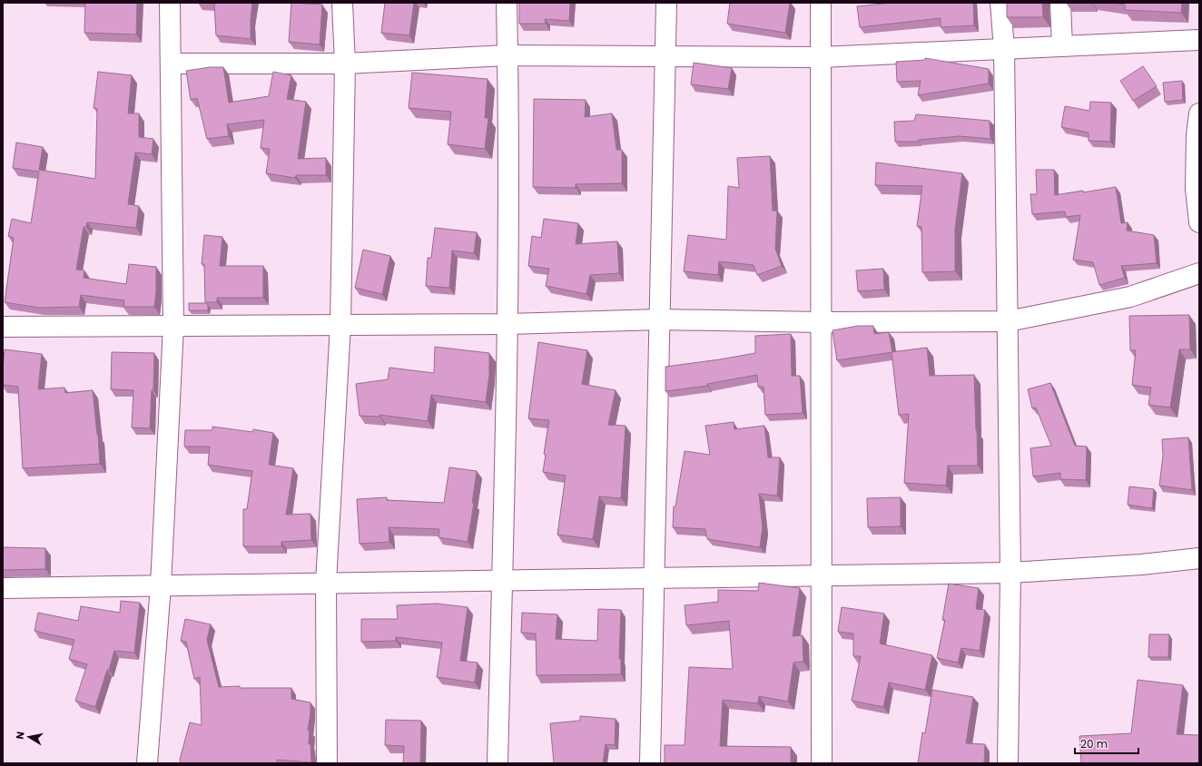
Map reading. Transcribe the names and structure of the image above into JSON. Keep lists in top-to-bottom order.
{
  "scale_bar": "20 m",
  "north": "left"
}
